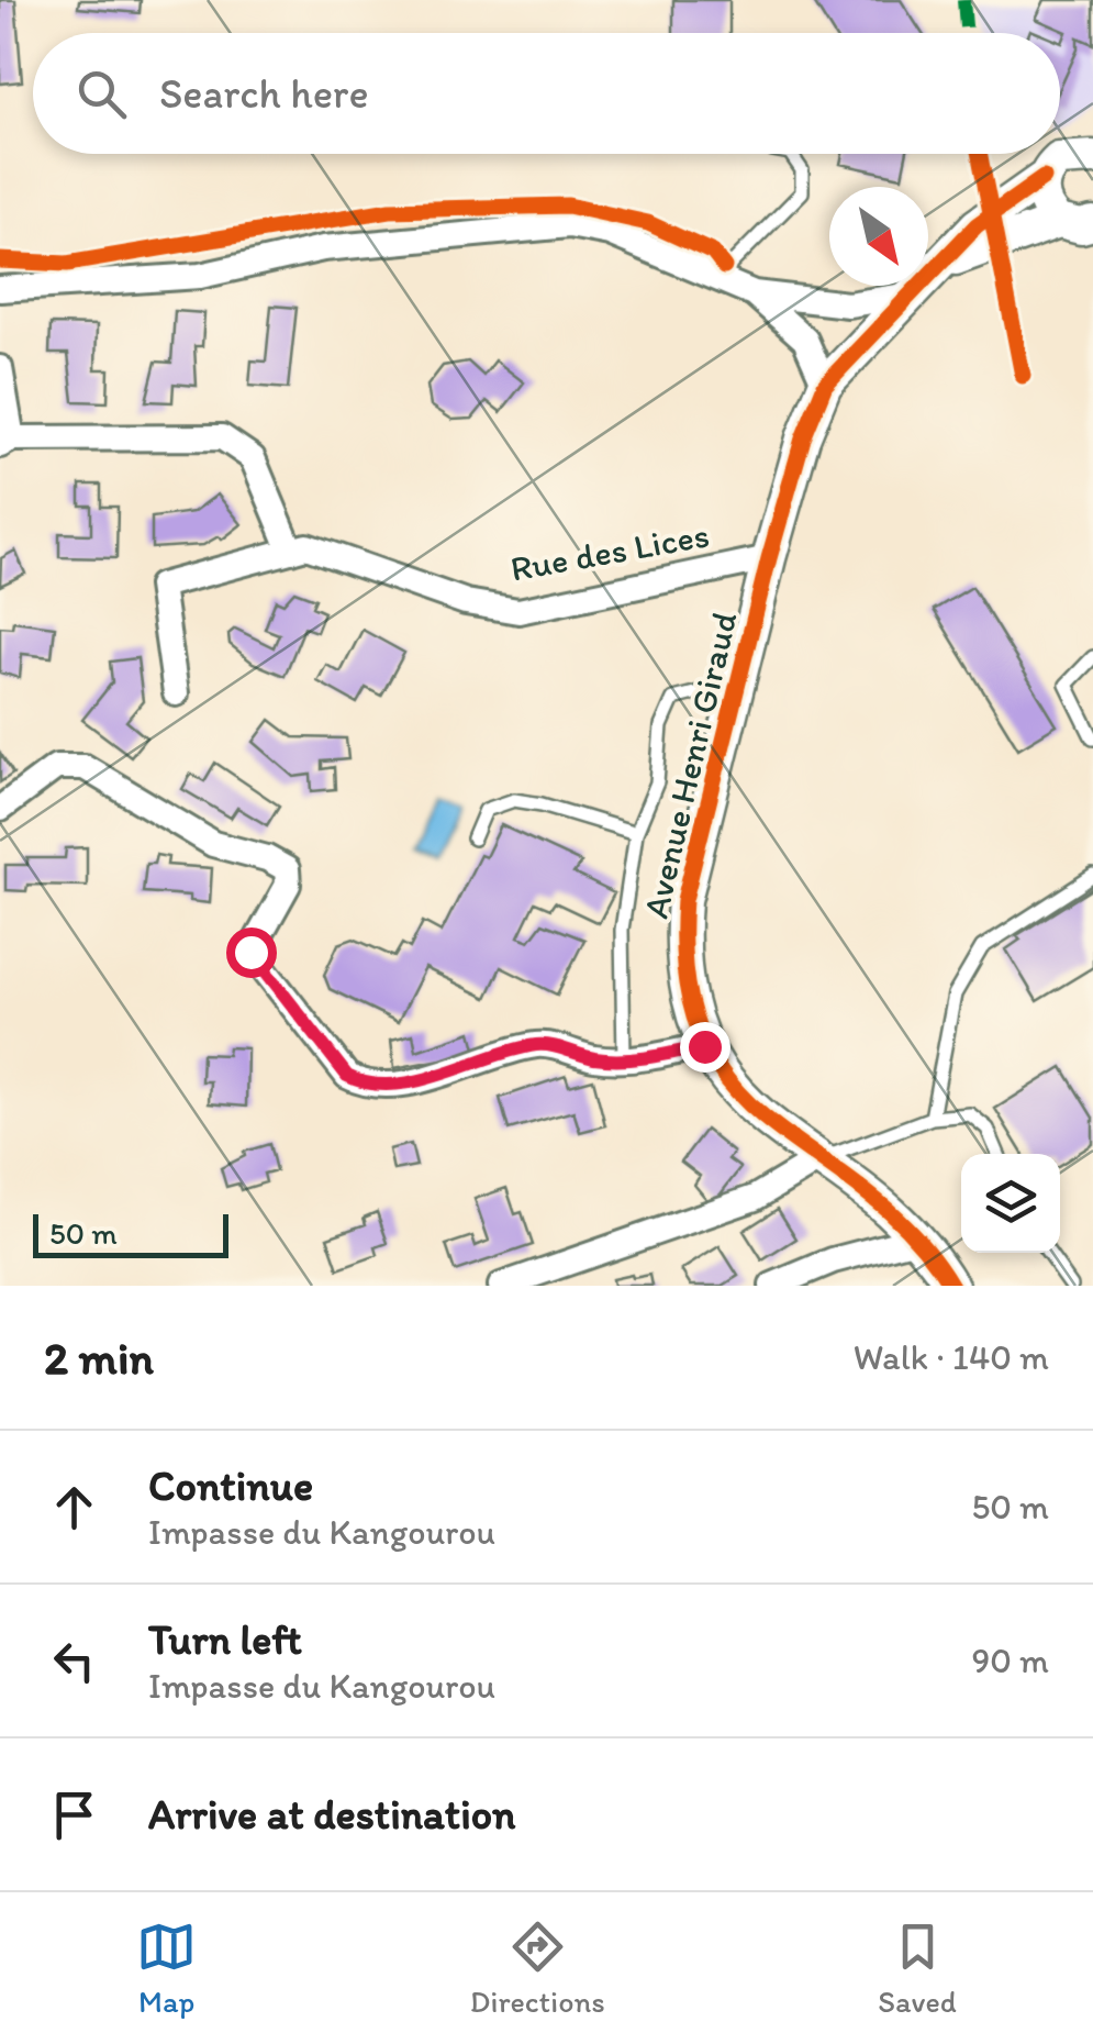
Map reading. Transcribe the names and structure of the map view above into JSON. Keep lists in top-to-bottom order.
{
  "streets": {
    "street": ["Rue des Lices", "Avenue Henri Giraud"]
  },
  "crossings": [
    ["Rue des Lices", "Avenue Henri Giraud"]
  ],
  "scale_bar": "50 m",
  "north": "bottom right",
  "page": {
    "search": "Search here",
    "scale": "50 m",
    "heading": ["2 min", "Walk · 140 m"],
    "list": [
      ["Continue", "Impasse du Kangourou", "50 m"],
      ["Turn left", "Impasse du Kangourou", "90 m"],
      "Arrive at destination"
    ],
    "nav": ["Map", "Directions", "Saved"]
  }
}
